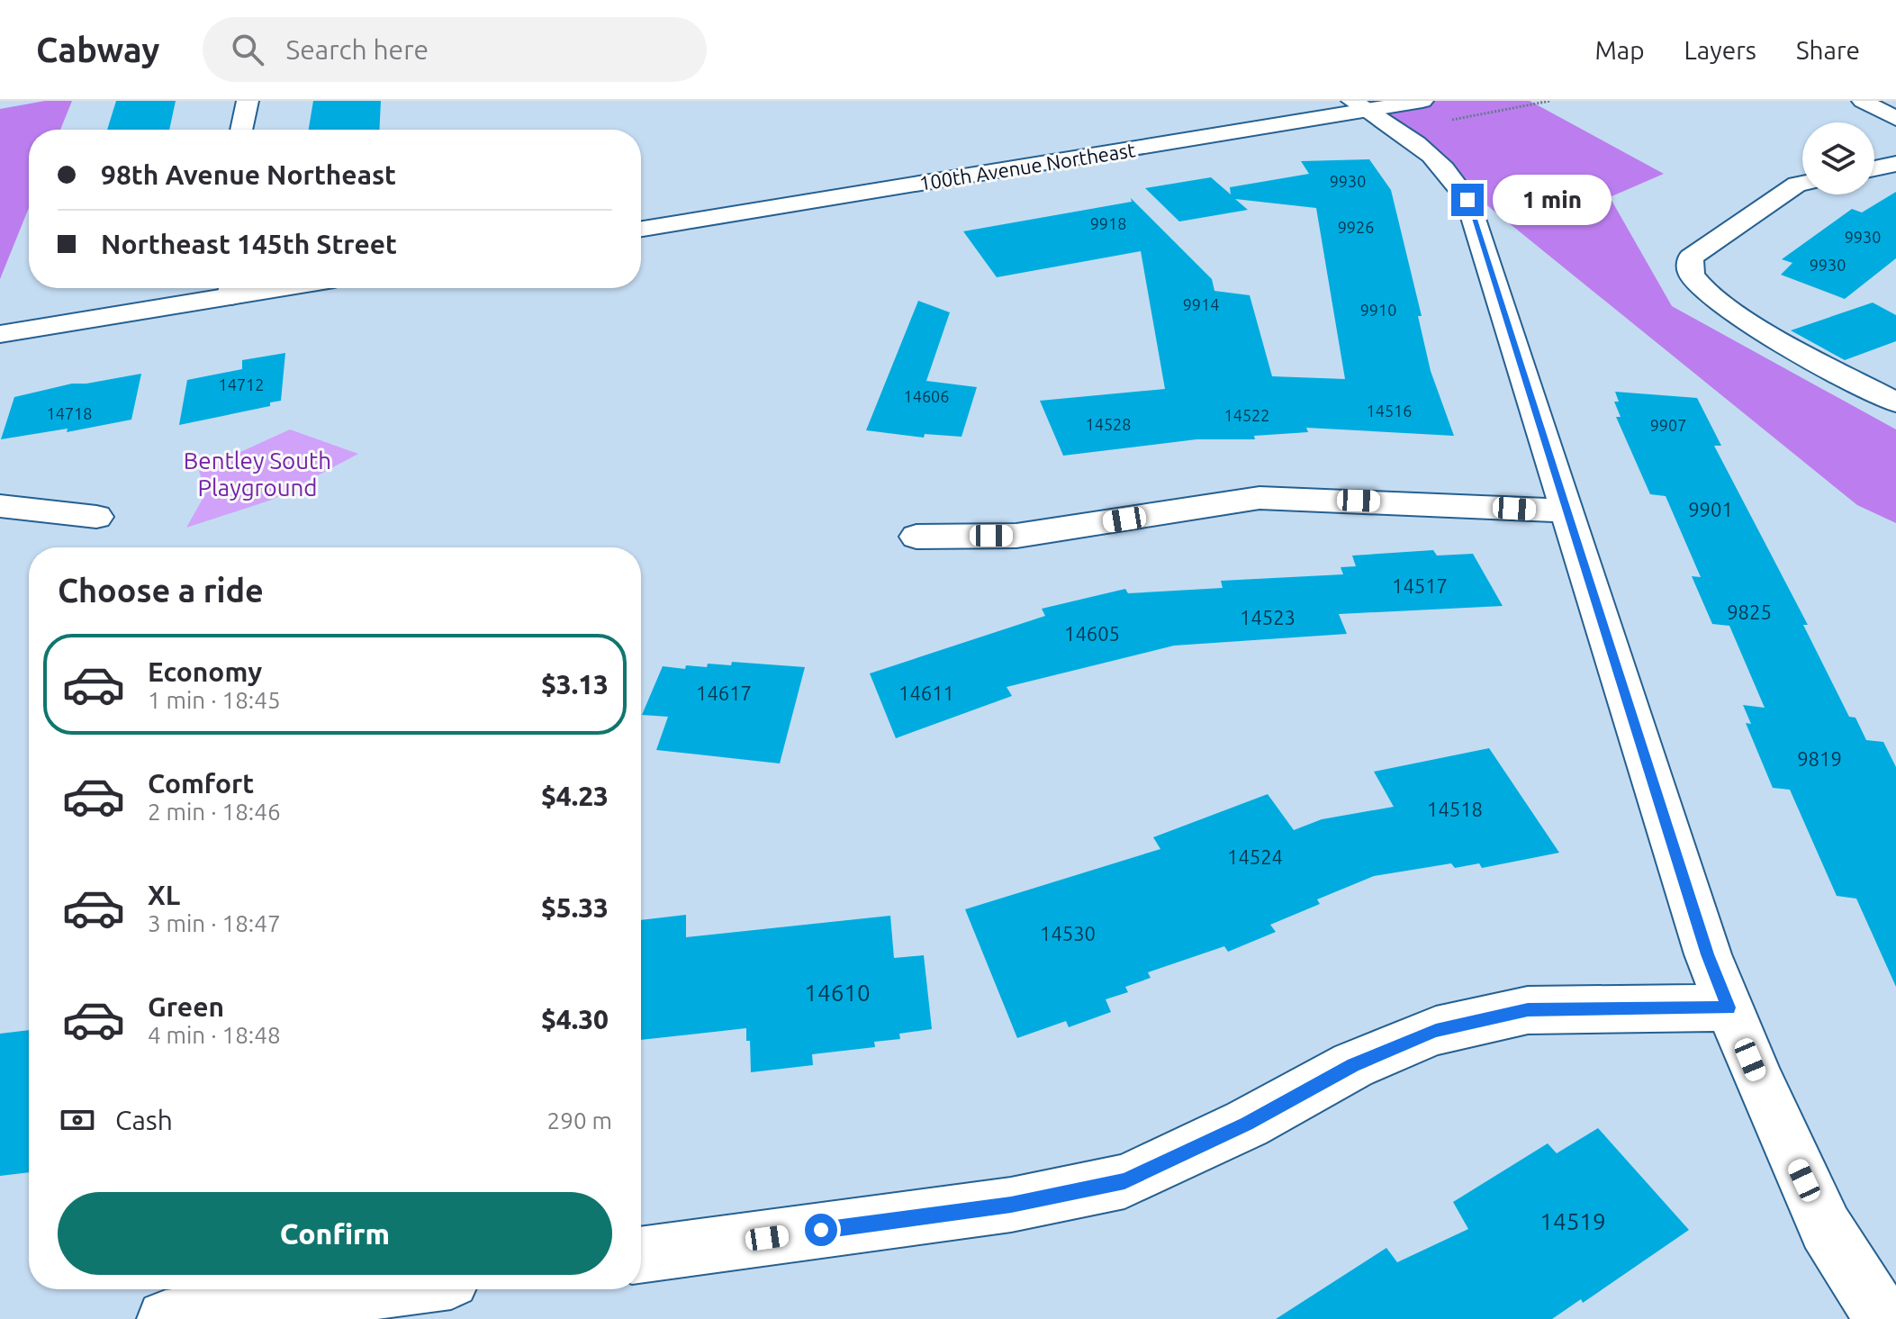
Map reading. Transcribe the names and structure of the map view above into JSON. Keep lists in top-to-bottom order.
{
  "streets": {
    "street": ["100th Avenue Northeast"]
  },
  "parks": ["Bentley South Playground"],
  "house_numbers": [
    "9930",
    "9918",
    "9926",
    "9930",
    "9930",
    "9914",
    "9910",
    "14712",
    "14606",
    "14516",
    "14718",
    "14522",
    "14528",
    "9907",
    "9901",
    "14517",
    "9825",
    "14523",
    "14605",
    "14617",
    "14611",
    "9819",
    "14518",
    "14524",
    "14530",
    "14610",
    "14519"
  ],
  "page": {
    "header": "Cabway",
    "search": "Search here",
    "nav": ["Map", "Layers", "Share"],
    "banner": ["98th Avenue Northeast", "Northeast 145th Street"],
    "bubble": "1 min",
    "heading": "Choose a ride",
    "list": [
      {
        "name": "Economy",
        "note": "1 min · 18:45",
        "value": "$3.13"
      },
      {
        "name": "Comfort",
        "note": "2 min · 18:46",
        "value": "$4.23"
      },
      {
        "name": "XL",
        "note": "3 min · 18:47",
        "value": "$5.33"
      },
      {
        "name": "Green",
        "note": "4 min · 18:48",
        "value": "$4.30"
      }
    ],
    "pay": ["Cash", "290 m"],
    "buttons": "Confirm"
  }
}
